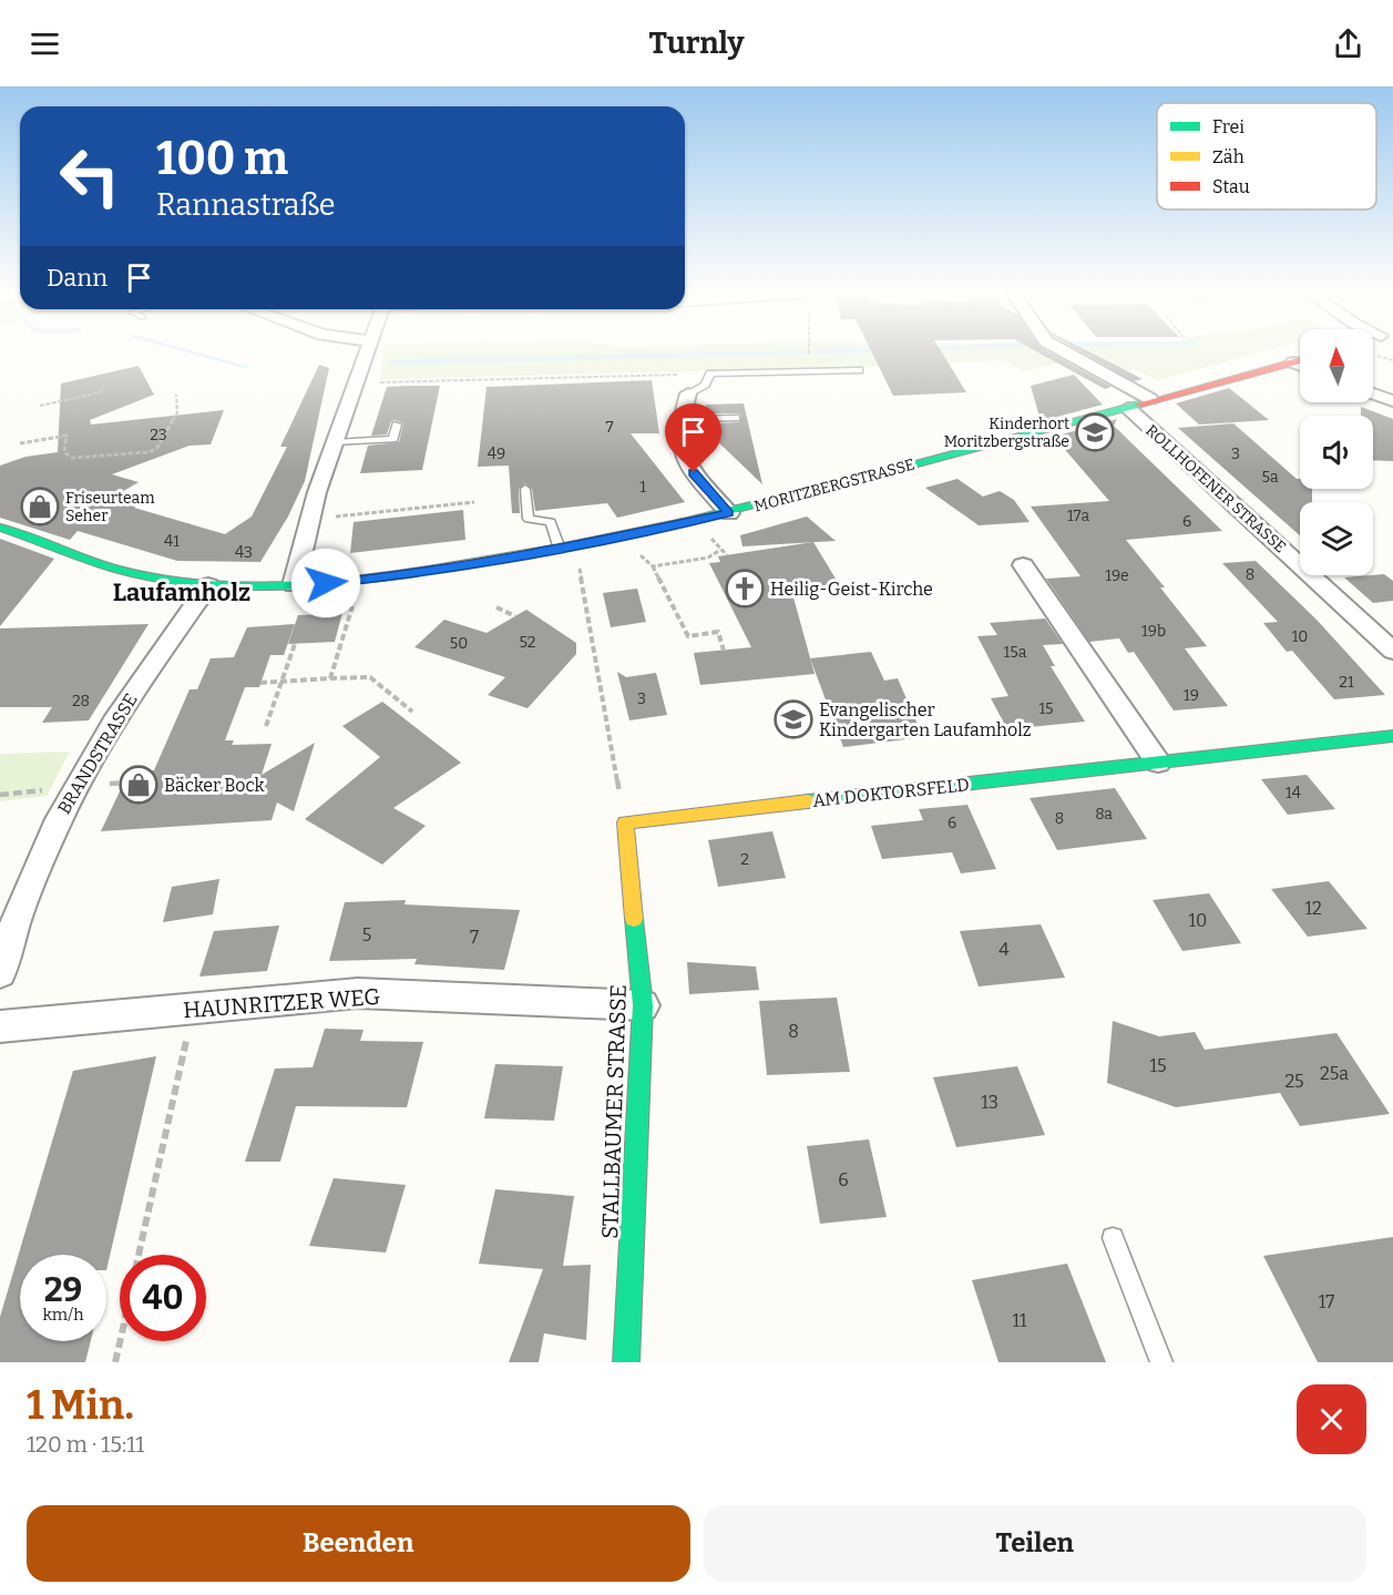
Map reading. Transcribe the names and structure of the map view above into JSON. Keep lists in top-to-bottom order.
{
  "streets": {
    "street": [
      "MORITZBERGSTRASSE",
      "ROLLHOFENER STRASSE",
      "BRANDSTRASSE",
      "AM DOKTORSFELD",
      "HAUNRITZER WEG",
      "STALLBAUMER STRASSE"
    ]
  },
  "crossings": [
    ["MORITZBERGSTRASSE", "ROLLHOFENER STRASSE"],
    ["MORITZBERGSTRASSE", "BRANDSTRASSE"],
    ["AM DOKTORSFELD", "STALLBAUMER STRASSE"],
    ["HAUNRITZER WEG", "STALLBAUMER STRASSE"]
  ],
  "districts": ["Laufamholz"],
  "places": {
    "school or university": ["Kinderhort Moritzbergstraße", "Evangelischer Kindergarten Laufamholz"],
    "shop": ["Friseurteam Seher", "Bäcker Bock"],
    "church": ["Heilig-Geist-Kirche"]
  },
  "house_numbers": [
    "7",
    "23",
    "49",
    "3",
    "5a",
    "1",
    "17a",
    "6",
    "41",
    "43",
    "8",
    "19e",
    "19b",
    "10",
    "52",
    "50",
    "15a",
    "21",
    "19",
    "3",
    "28",
    "15",
    "14",
    "8a",
    "8",
    "6",
    "2",
    "12",
    "10",
    "5",
    "7",
    "4",
    "8",
    "15",
    "25a",
    "25",
    "13",
    "6",
    "17",
    "11"
  ],
  "legend": ["Frei", "Zäh", "Stau"],
  "north": "top",
  "page": {
    "header": "Turnly",
    "turn": ["100 m", "Rannastraße"],
    "then": "Dann",
    "speed": "29 km/h",
    "limit": "40",
    "heading": ["1 Min.", "120 m · 15:11"],
    "buttons": ["Beenden", "Teilen"]
  }
}
